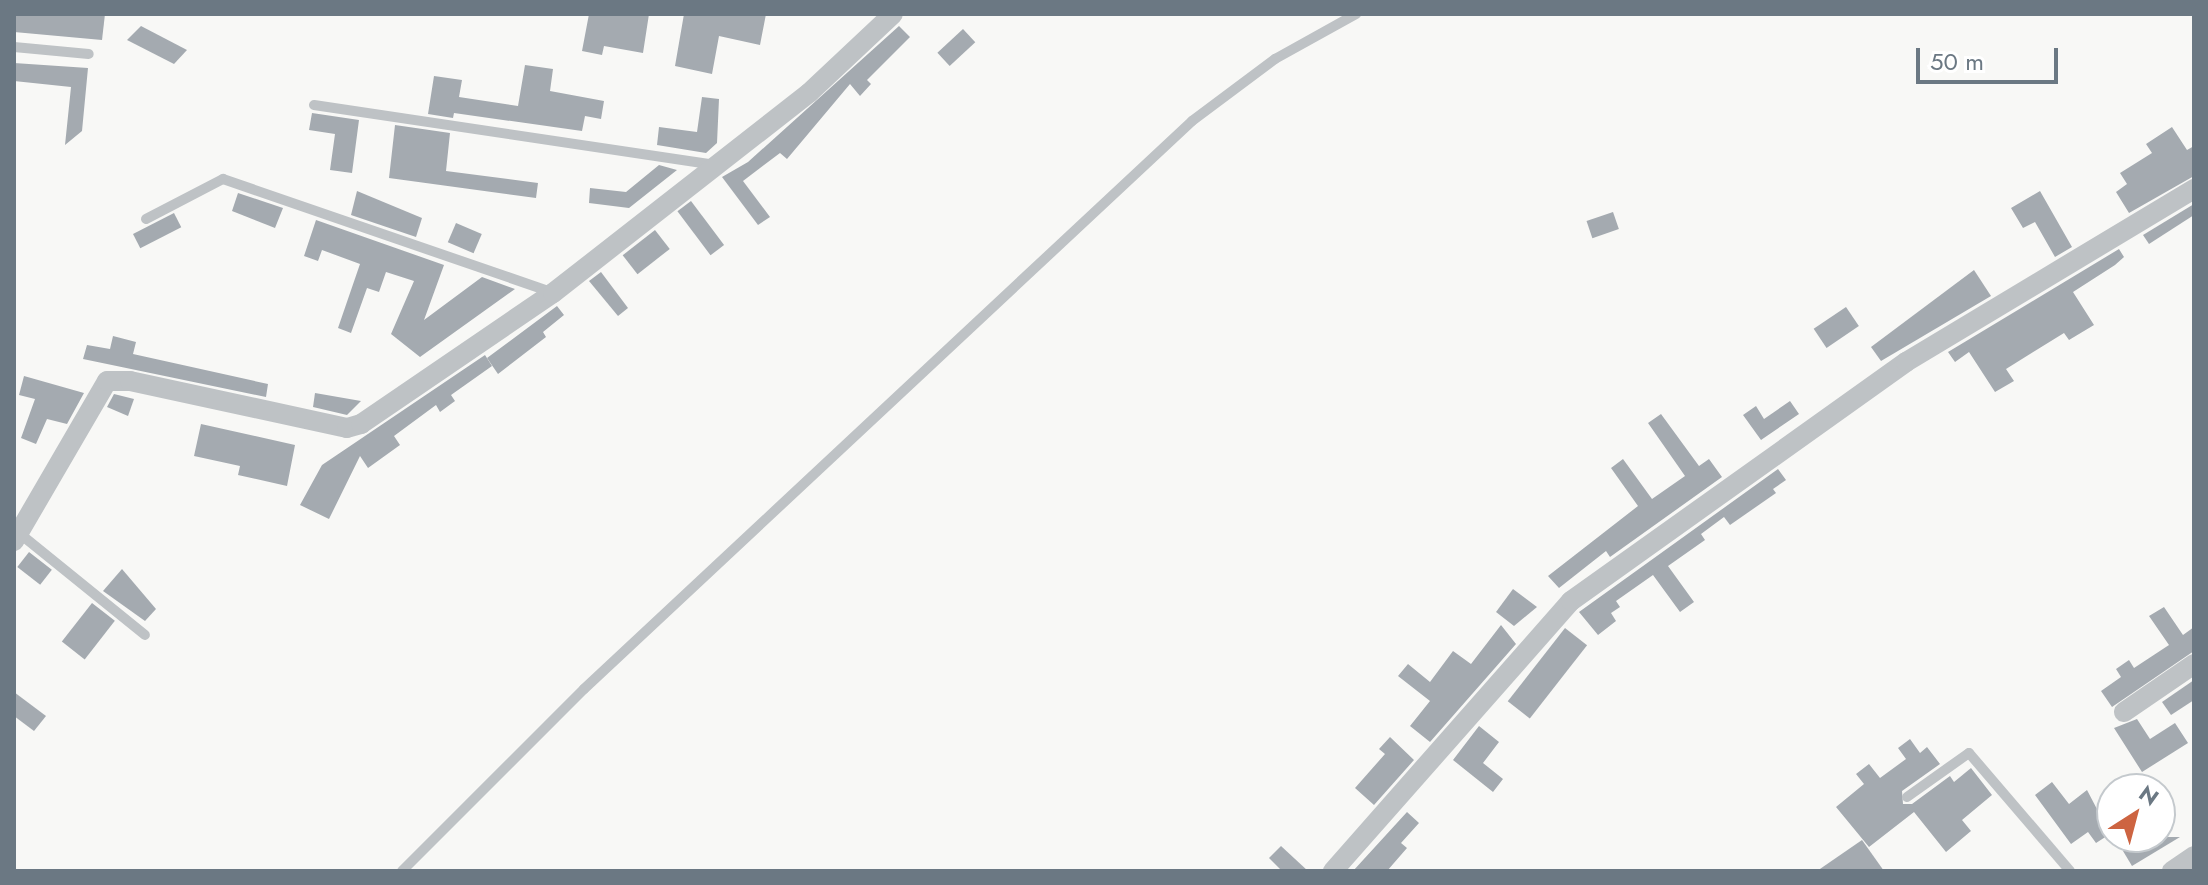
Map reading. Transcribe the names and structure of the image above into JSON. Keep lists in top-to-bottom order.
{
  "scale_bar": "50 m",
  "north": "top right"
}
